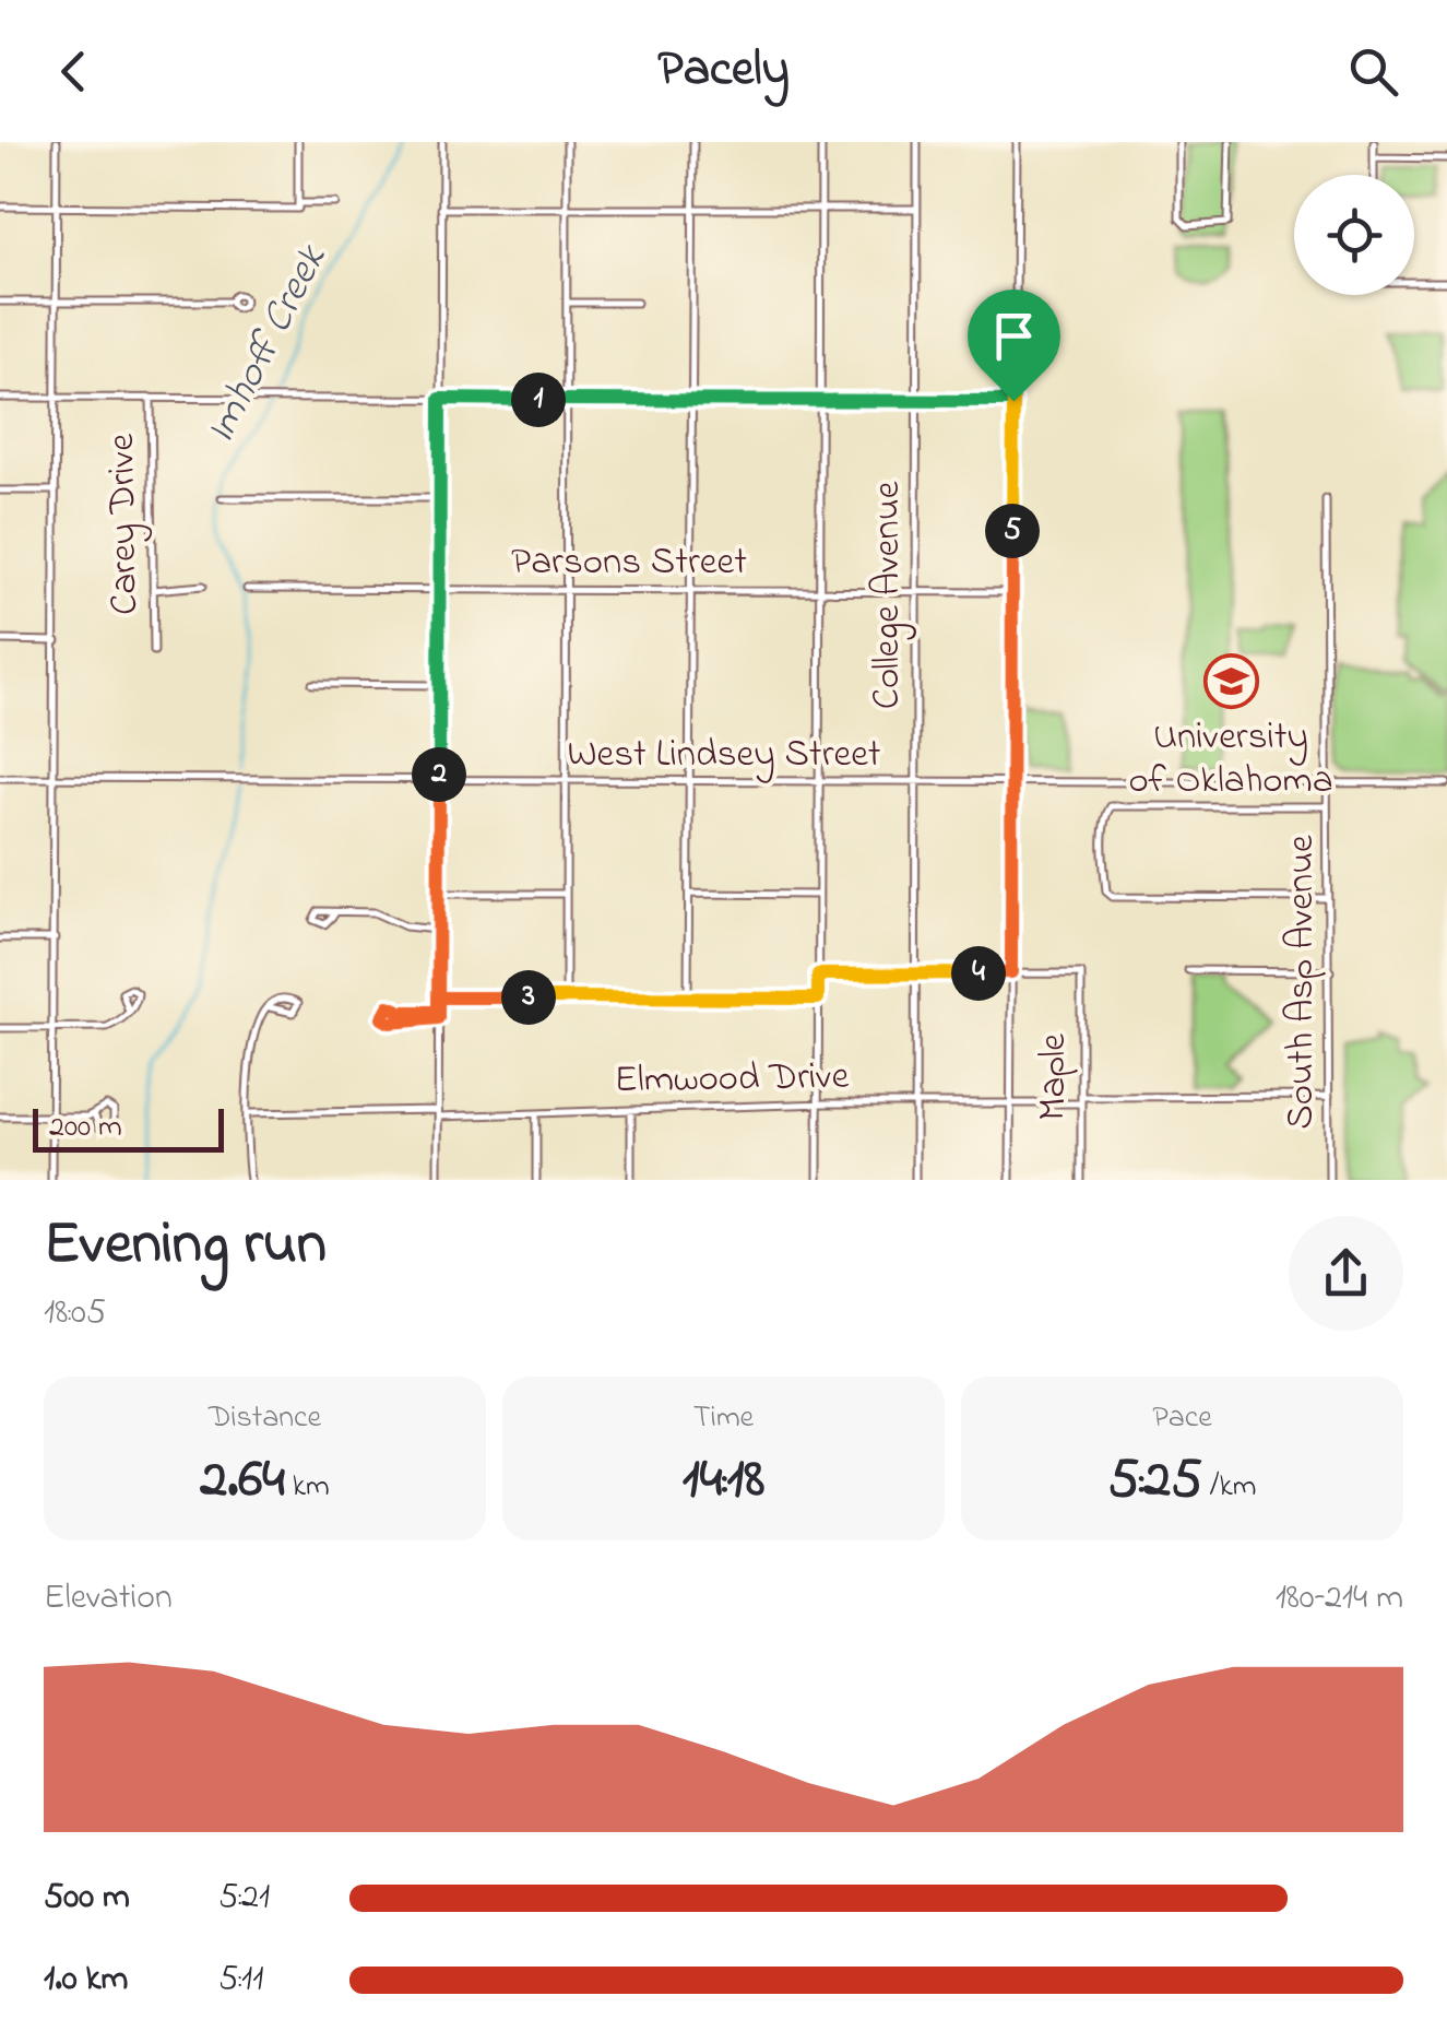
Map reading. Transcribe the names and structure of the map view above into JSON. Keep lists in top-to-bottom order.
{
  "streets": {
    "street": [
      "Carey Drive",
      "Parsons Street",
      "College Avenue",
      "West Lindsey Street",
      "South Asp Avenue",
      "Maple",
      "Elmwood Drive"
    ]
  },
  "crossings": [
    ["Parsons Street", "College Avenue"],
    ["College Avenue", "West Lindsey Street"],
    ["College Avenue", "Elmwood Drive"],
    ["West Lindsey Street", "South Asp Avenue"],
    ["South Asp Avenue", "Elmwood Drive"],
    ["Maple", "Elmwood Drive"]
  ],
  "water": ["Imhoff Creek"],
  "places": {
    "school or university": ["University of Oklahoma"]
  },
  "scale_bar": "200 m",
  "page": {
    "header": "Pacely",
    "pins": [
      "1",
      "5",
      "2",
      "4",
      "3"
    ],
    "scale": "200 m",
    "heading": ["Evening run", "18:05"],
    "stats": [
      ["Distance", "2.64 km"],
      ["Time", "14:18"],
      ["Pace", "5:25 /km"]
    ],
    "chart": ["Elevation", "180–214 m"],
    "list": [
      {
        "name": "500 m",
        "note": "5:21"
      },
      {
        "name": "1.0 km",
        "note": "5:11"
      }
    ]
  }
}
